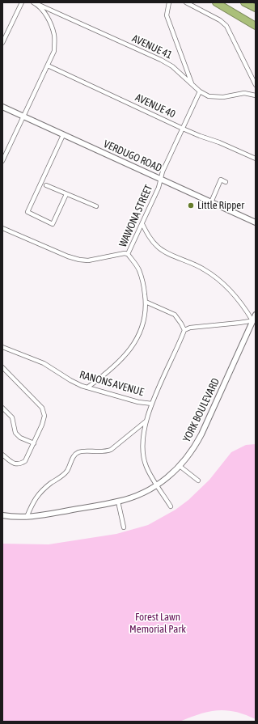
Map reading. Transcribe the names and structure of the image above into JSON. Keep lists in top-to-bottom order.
{
  "streets": {
    "street": [
      "AVENUE 41",
      "AVENUE 40",
      "VERDUGO ROAD",
      "WAWONA STREET",
      "RANONS AVENUE",
      "YORK BOULEVARD"
    ]
  },
  "crossings": [
    ["AVENUE 41", "WAWONA STREET"],
    ["AVENUE 40", "WAWONA STREET"],
    ["VERDUGO ROAD", "WAWONA STREET"],
    ["WAWONA STREET", "RANONS AVENUE"],
    ["RANONS AVENUE", "YORK BOULEVARD"]
  ],
  "parks": ["Forest Lawn Memorial Park"],
  "places": ["Little Ripper"]
}
